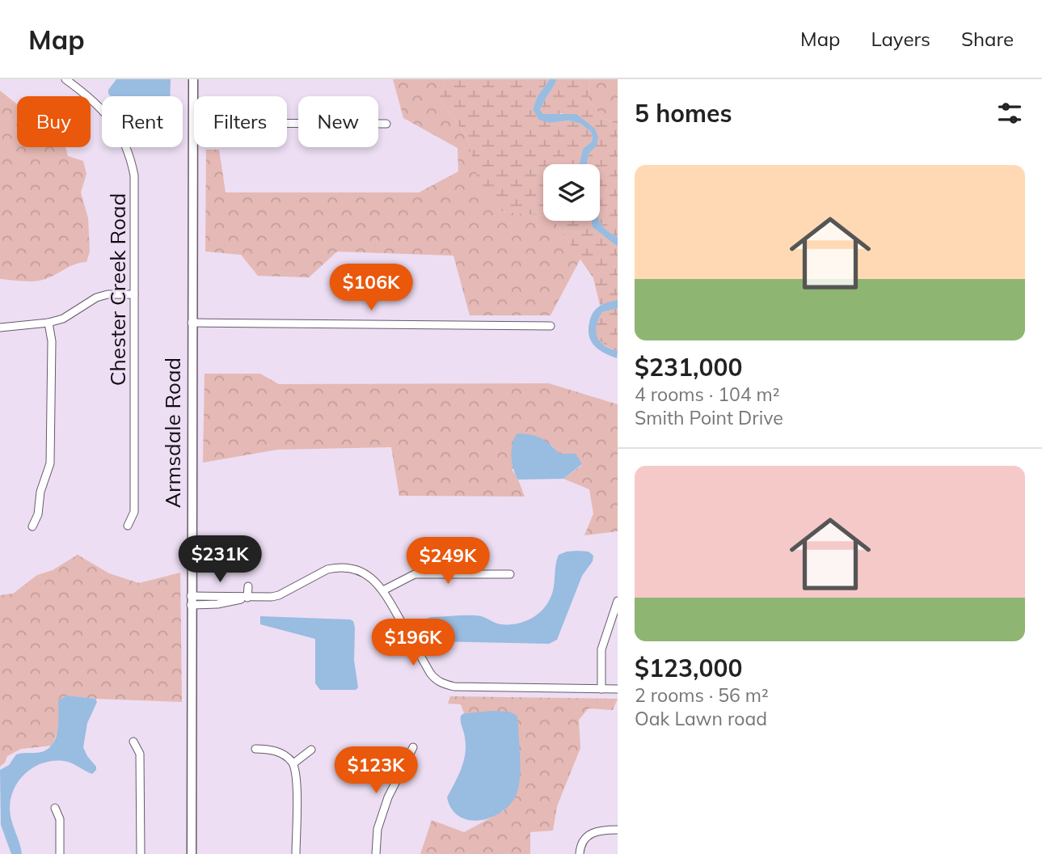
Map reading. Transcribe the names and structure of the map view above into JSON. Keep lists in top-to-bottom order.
{
  "streets": {
    "street": ["Chester Creek Road", "Armsdale Road"]
  },
  "page": {
    "header": "Map",
    "nav": ["Map", "Layers", "Share"],
    "heading": "5 homes",
    "chip": [
      "Buy",
      "Rent",
      "Filters",
      "New"
    ],
    "list": [
      {
        "name": "$231,000",
        "note": "4 rooms · 104 m² · Smith Point Drive"
      },
      {
        "name": "$123,000",
        "note": "2 rooms · 56 m² · Oak Lawn road"
      }
    ],
    "price": [
      "$106K",
      "$231K",
      "$249K",
      "$196K",
      "$123K"
    ]
  }
}
